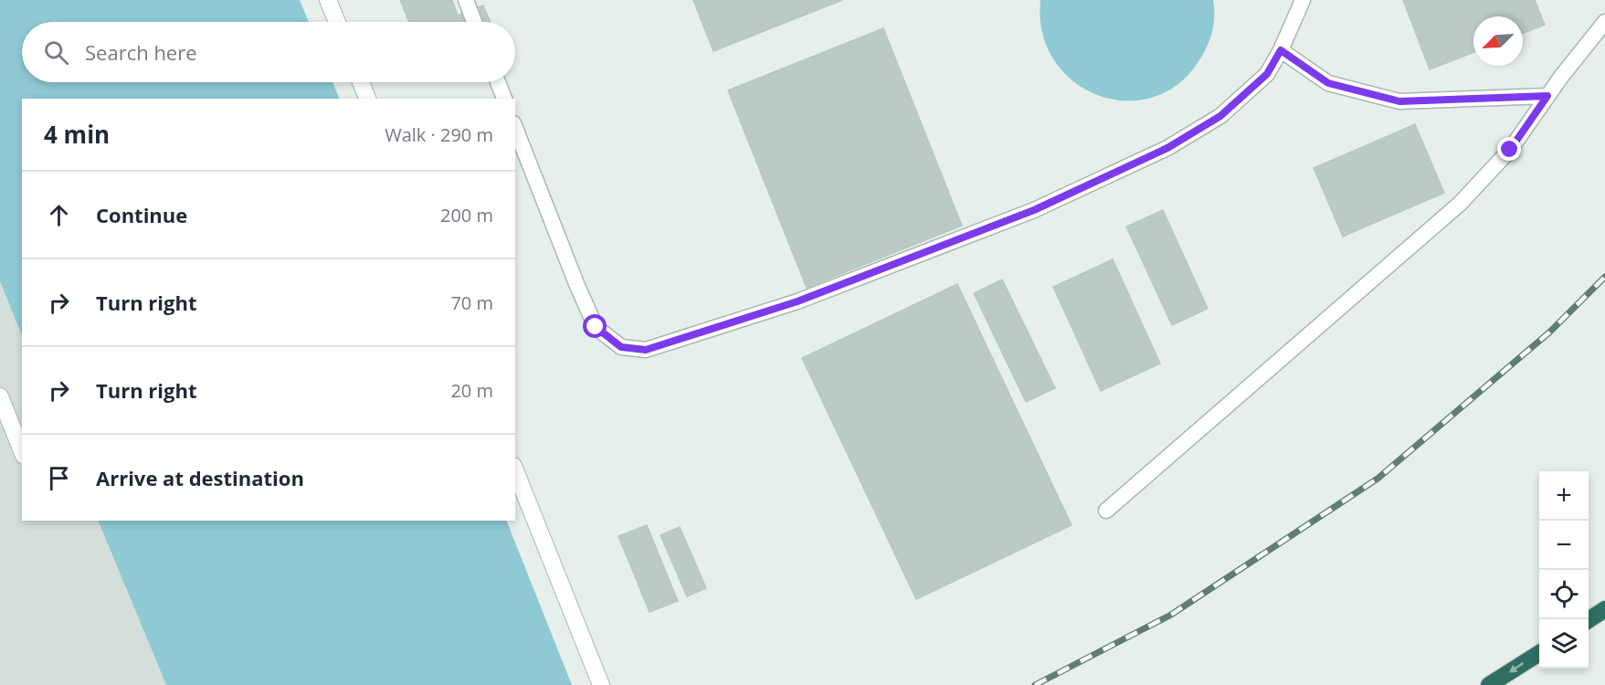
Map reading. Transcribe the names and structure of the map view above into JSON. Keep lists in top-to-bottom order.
{
  "north": "bottom left",
  "page": {
    "search": "Search here",
    "heading": ["4 min", "Walk · 290 m"],
    "list": [
      ["Continue", "200 m"],
      ["Turn right", "70 m"],
      ["Turn right", "20 m"],
      "Arrive at destination"
    ],
    "map_buttons": ["+", "−"]
  }
}
